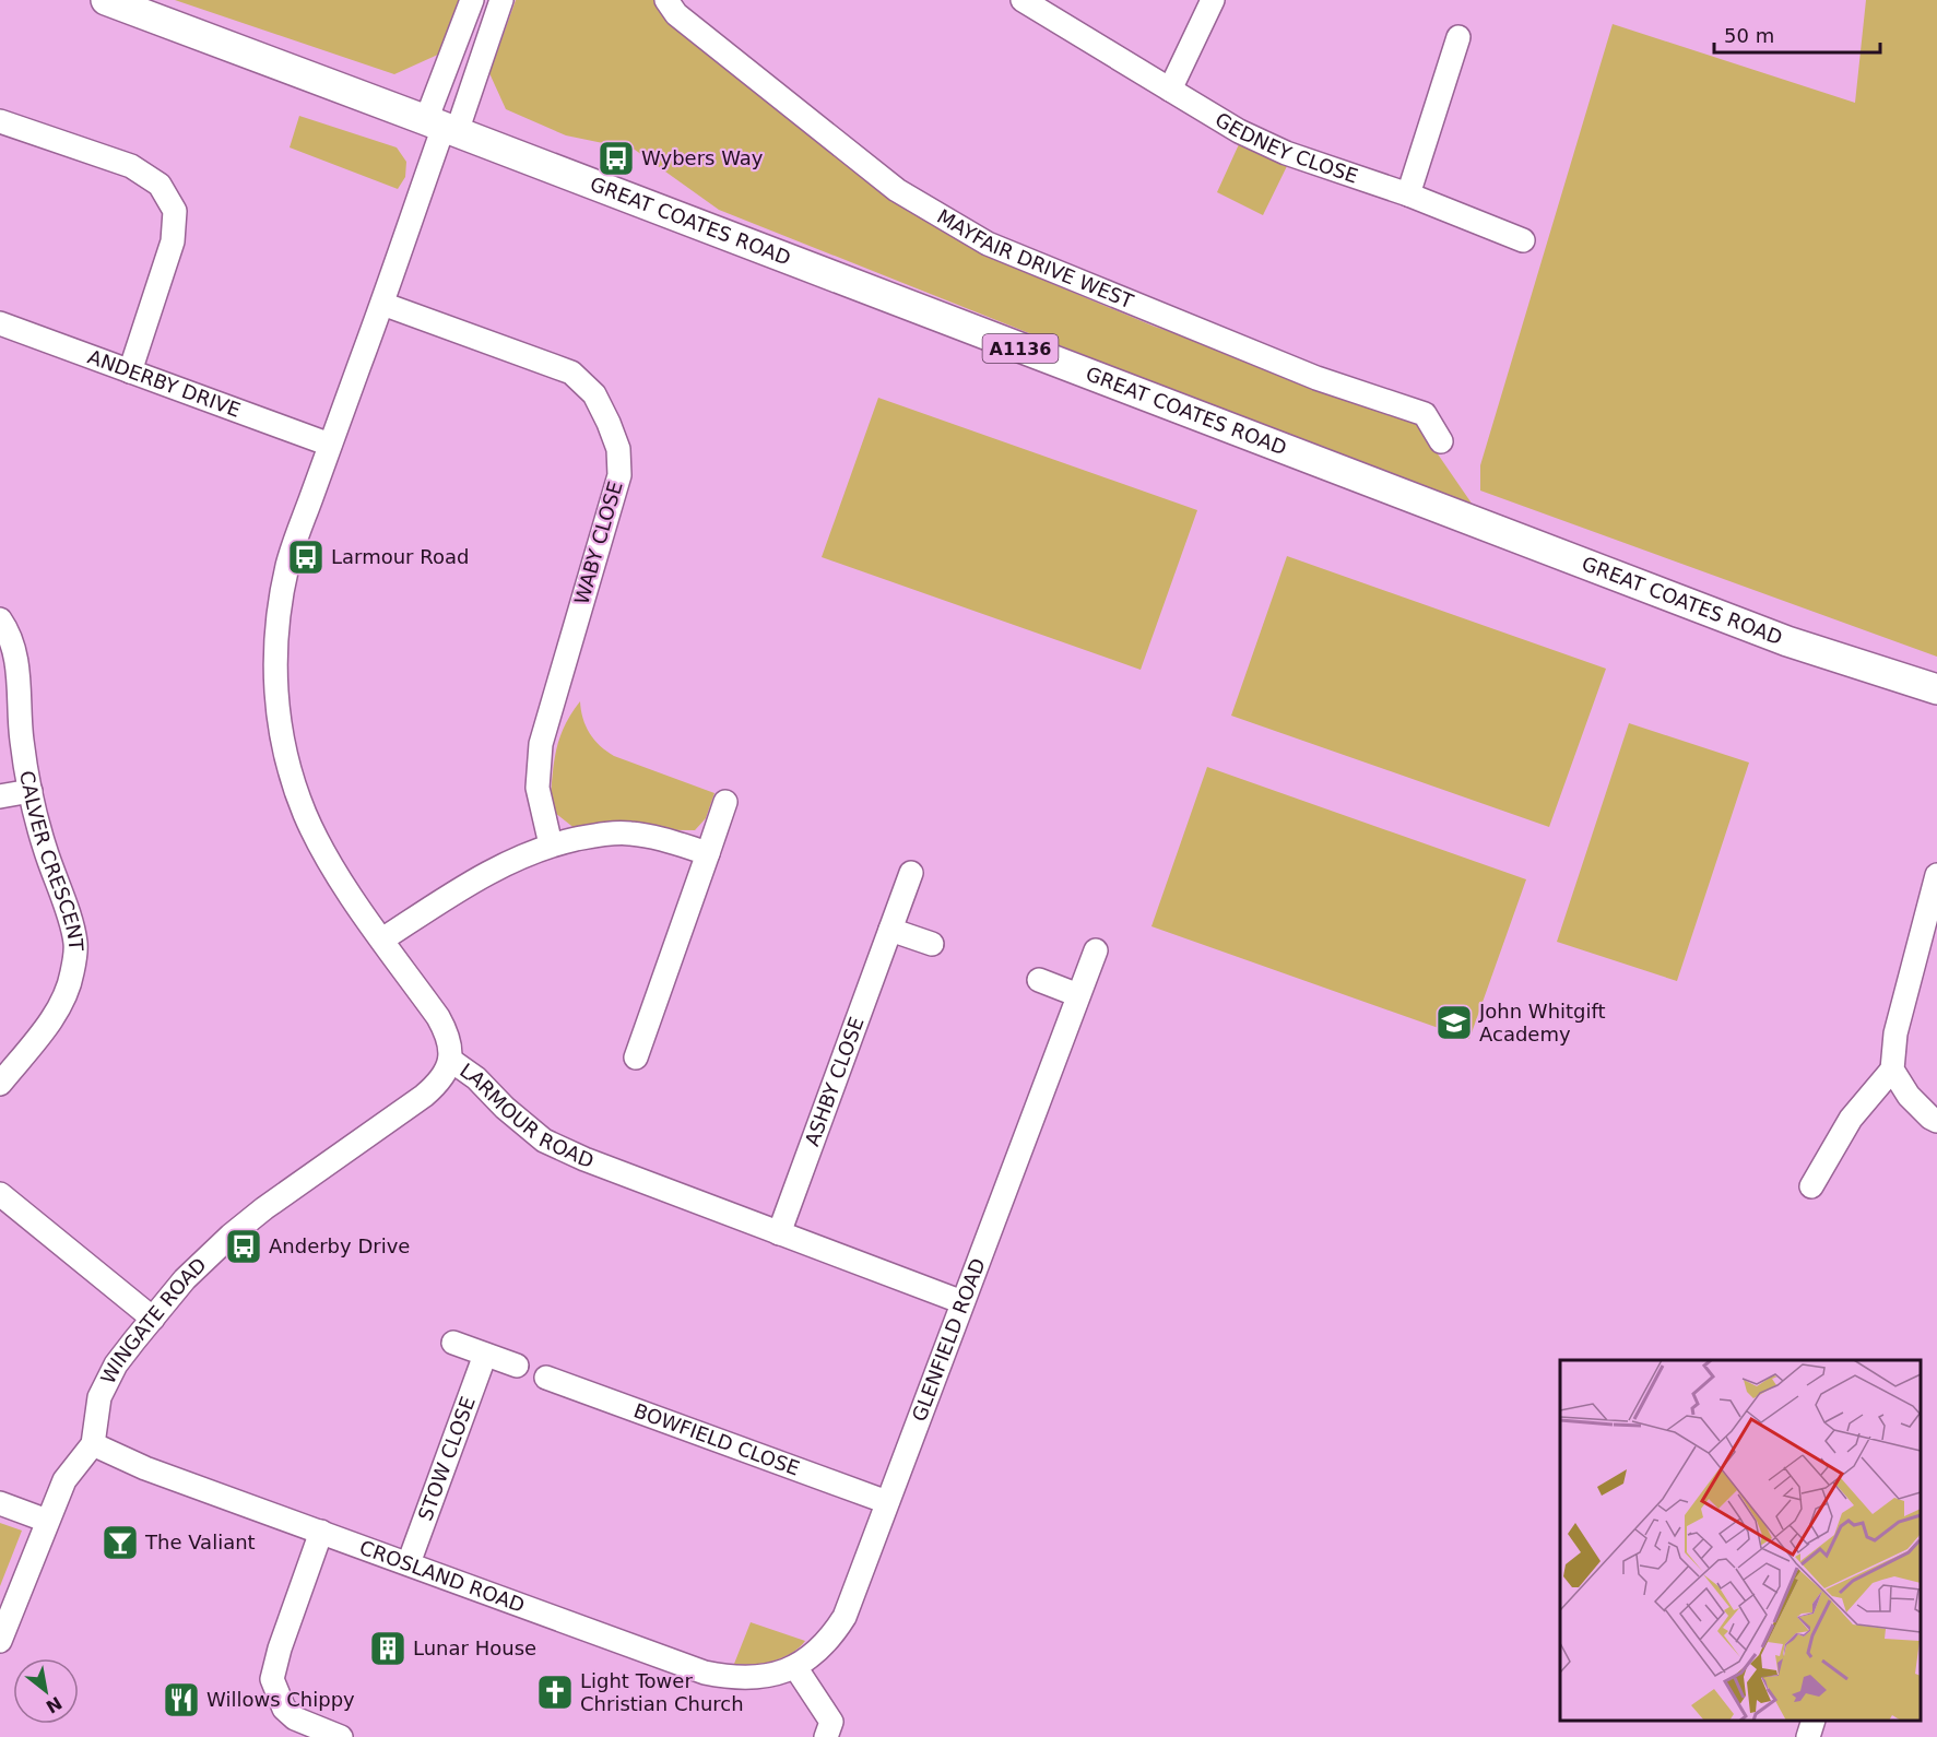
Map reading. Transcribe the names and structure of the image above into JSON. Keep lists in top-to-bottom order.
{
  "streets": {
    "main road": ["GREAT COATES ROAD", "A1136"],
    "street": [
      "GEDNEY CLOSE",
      "MAYFAIR DRIVE WEST",
      "ANDERBY DRIVE",
      "WABY CLOSE",
      "CALVER CRESCENT",
      "ASHBY CLOSE",
      "LARMOUR ROAD",
      "WINGATE ROAD",
      "GLENFIELD ROAD",
      "BOWFIELD CLOSE",
      "STOW CLOSE",
      "CROSLAND ROAD"
    ]
  },
  "crossings": [
    ["GREAT COATES ROAD", "LARMOUR ROAD"],
    ["ANDERBY DRIVE", "LARMOUR ROAD"],
    ["WABY CLOSE", "LARMOUR ROAD"],
    ["ASHBY CLOSE", "LARMOUR ROAD"],
    ["LARMOUR ROAD", "WINGATE ROAD"],
    ["LARMOUR ROAD", "GLENFIELD ROAD"],
    ["WINGATE ROAD", "CROSLAND ROAD"],
    ["GLENFIELD ROAD", "BOWFIELD CLOSE"],
    ["GLENFIELD ROAD", "CROSLAND ROAD"],
    ["STOW CLOSE", "CROSLAND ROAD"]
  ],
  "places": {
    "bus stop": ["Wybers Way", "Larmour Road", "Anderby Drive"],
    "school or university": ["John Whitgift Academy"],
    "bar": ["The Valiant"],
    "building": ["Lunar House"],
    "church": ["Light Tower Christian Church"],
    "restaurant": ["Willows Chippy"]
  },
  "scale_bar": "50 m",
  "north": "bottom right"
}
